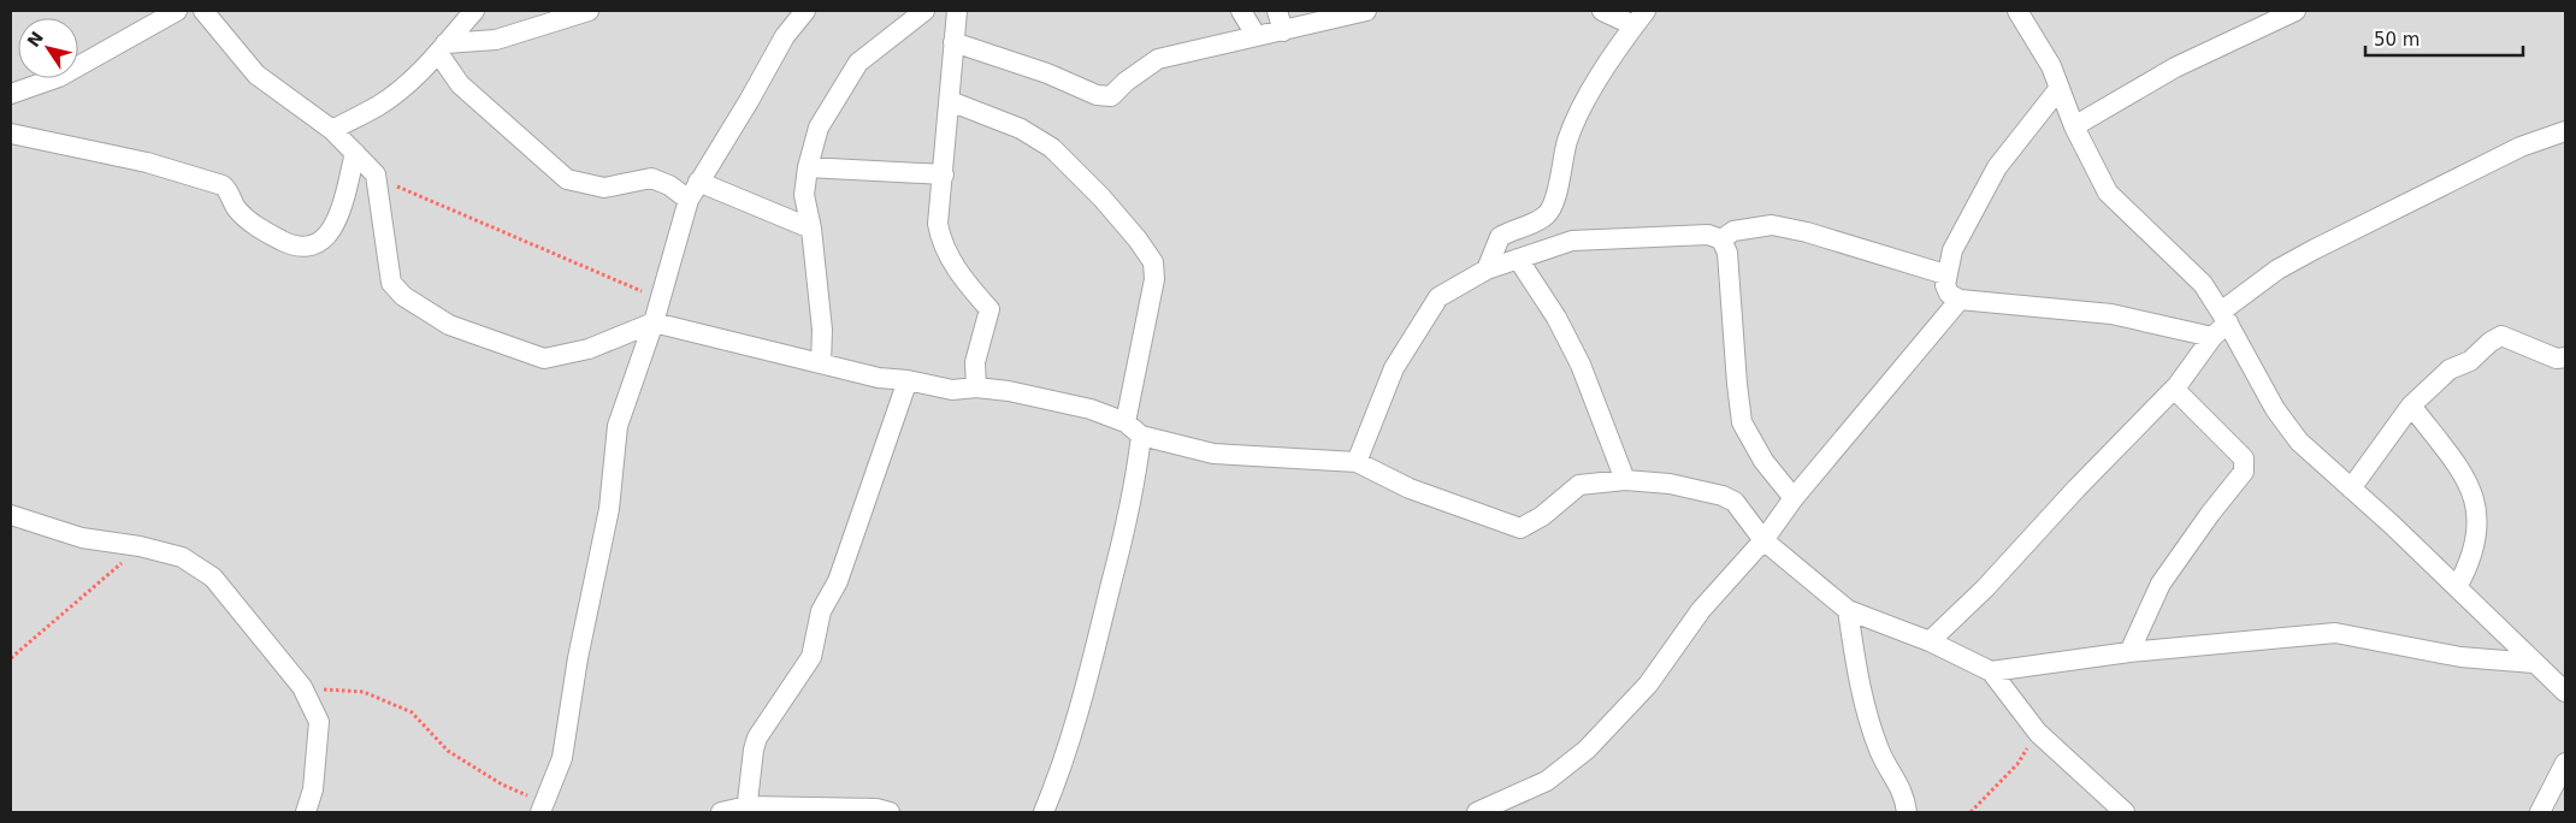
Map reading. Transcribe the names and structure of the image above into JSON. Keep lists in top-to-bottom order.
{
  "scale_bar": "50 m",
  "north": "top left"
}
